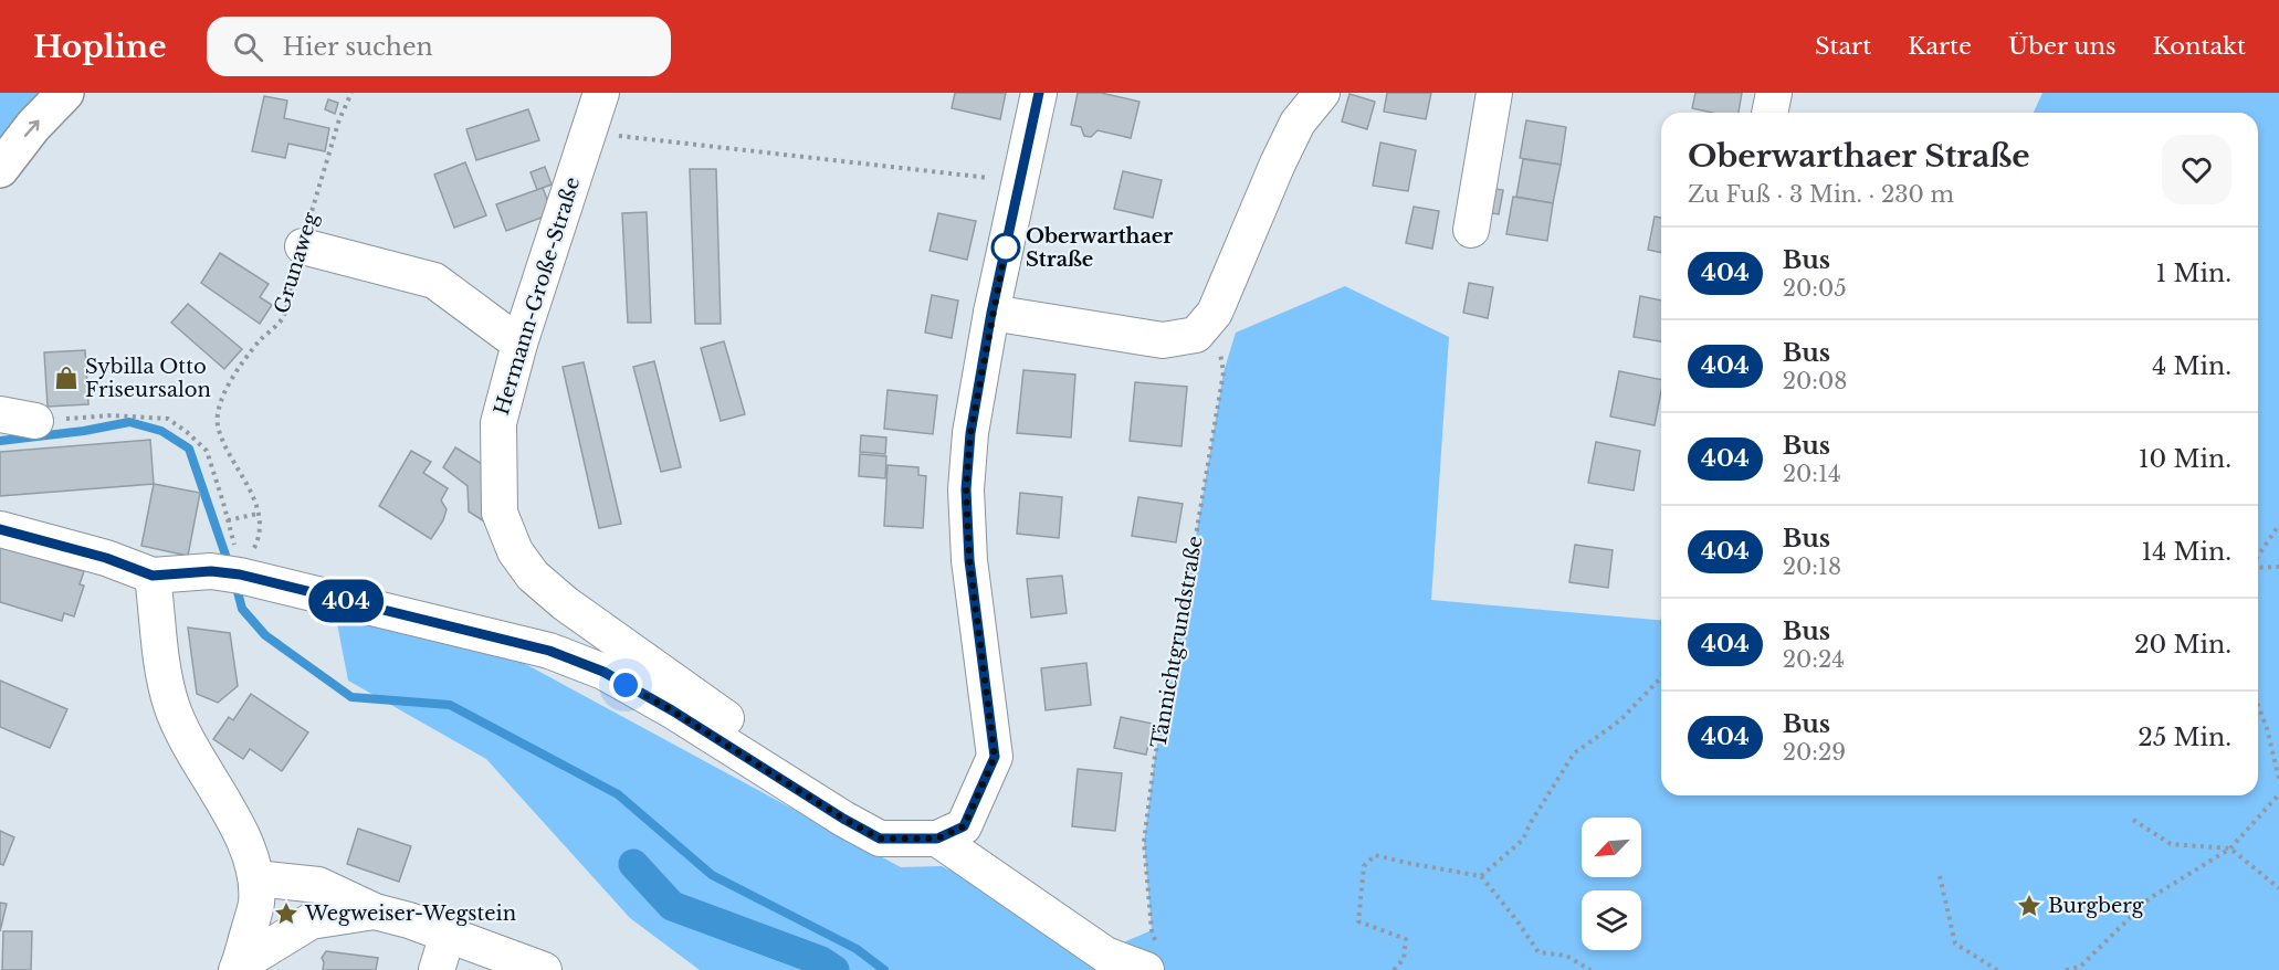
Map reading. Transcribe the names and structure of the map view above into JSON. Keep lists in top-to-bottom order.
{
  "streets": {
    "street": ["Hermann-Große-Straße"],
    "path": ["Grunaweg", "Tännichtgrundstraße"]
  },
  "places": {
    "other": ["Oberwarthaer Straße"],
    "shop": ["Sybilla Otto Friseursalon"],
    "place": ["Burgberg", "Wegweiser-Wegstein"]
  },
  "lines": ["bus line 404"],
  "north": "bottom left",
  "page": {
    "header": "Hopline",
    "search": "Hier suchen",
    "nav": [
      "Start",
      "Karte",
      "Über uns",
      "Kontakt"
    ],
    "on_map": "404",
    "heading": ["Oberwarthaer Straße", "Zu Fuß · 3 Min. · 230 m"],
    "list": [
      {
        "mark": "404",
        "name": "Bus",
        "note": "20:05",
        "value": "1 Min."
      },
      {
        "mark": "404",
        "name": "Bus",
        "note": "20:08",
        "value": "4 Min."
      },
      {
        "mark": "404",
        "name": "Bus",
        "note": "20:14",
        "value": "10 Min."
      },
      {
        "mark": "404",
        "name": "Bus",
        "note": "20:18",
        "value": "14 Min."
      },
      {
        "mark": "404",
        "name": "Bus",
        "note": "20:24",
        "value": "20 Min."
      },
      {
        "mark": "404",
        "name": "Bus",
        "note": "20:29",
        "value": "25 Min."
      }
    ]
  }
}
